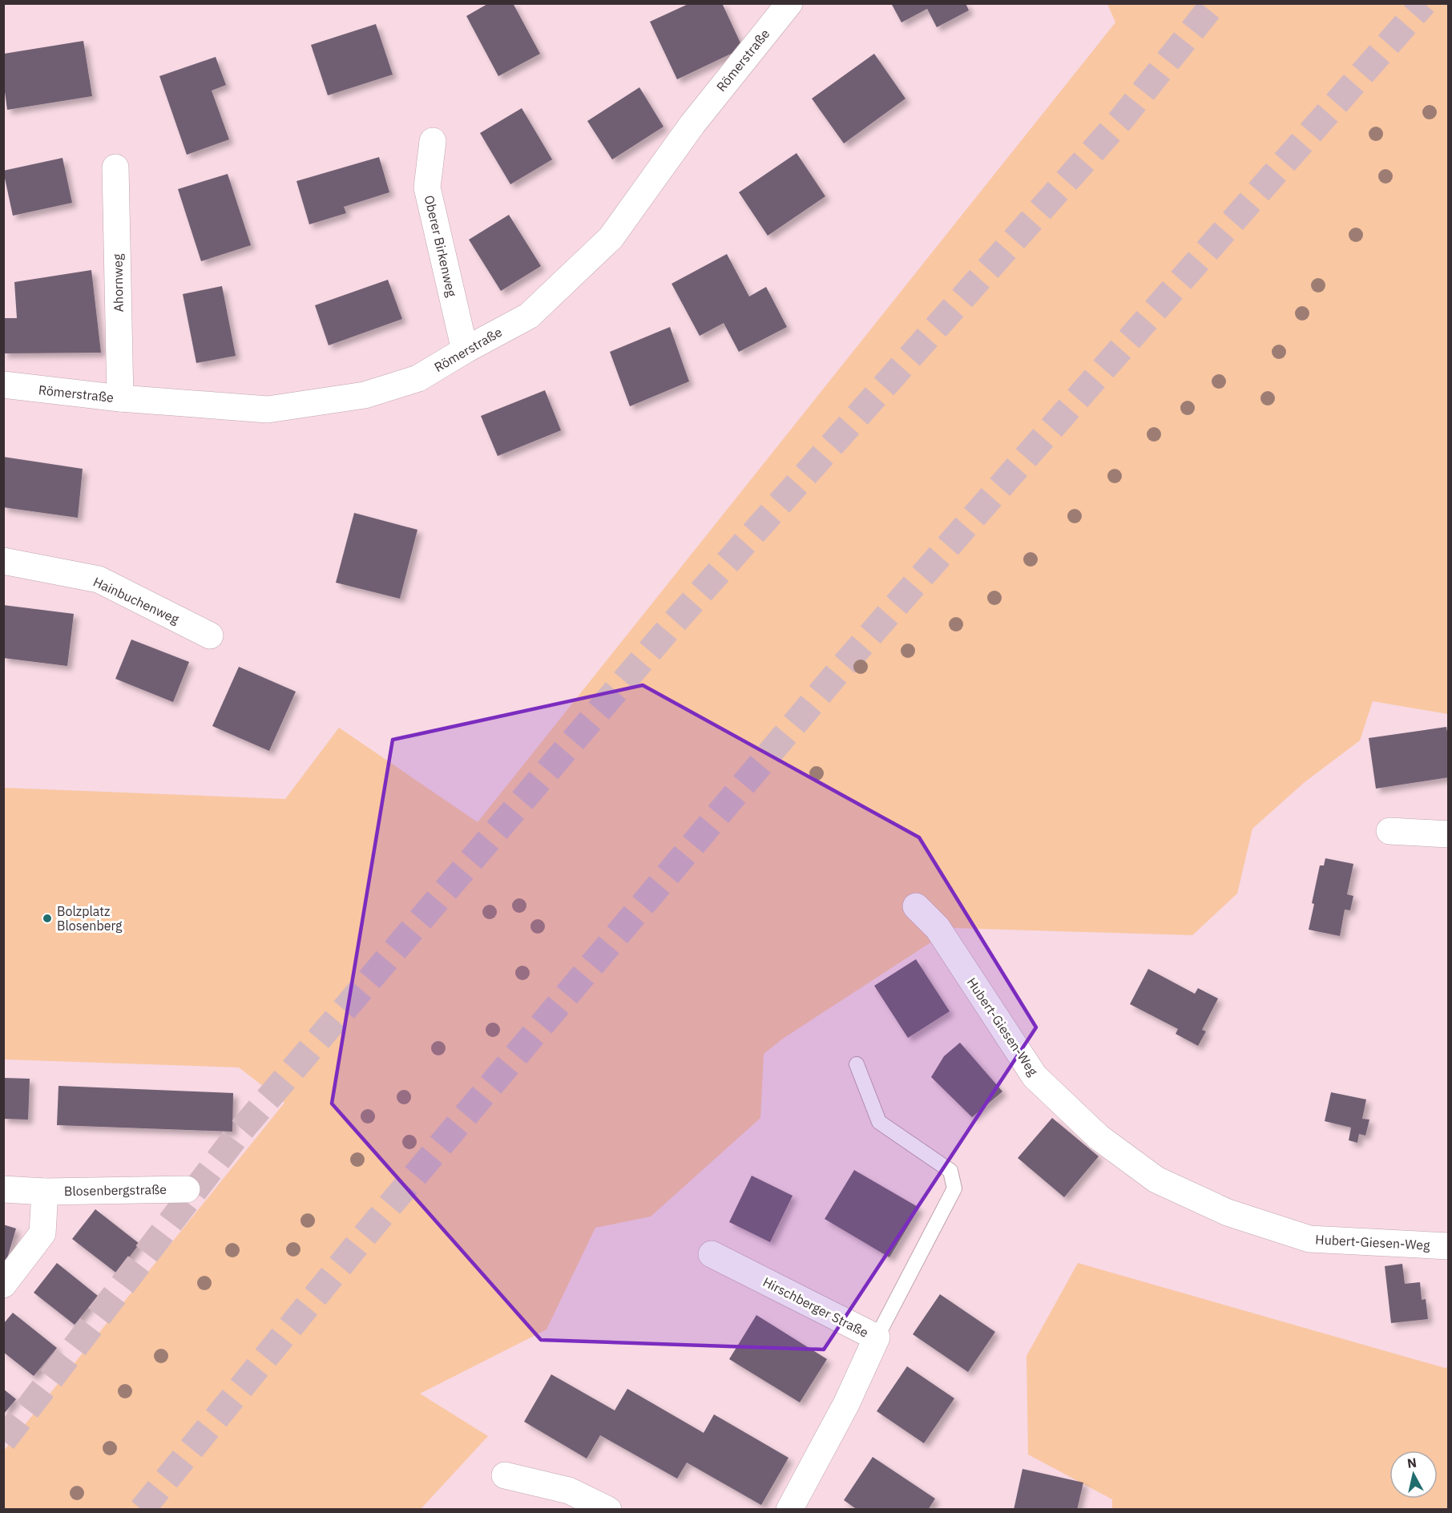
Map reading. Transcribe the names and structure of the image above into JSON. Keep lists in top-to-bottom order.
{
  "streets": {
    "street": [
      "Römerstraße",
      "Oberer Birkenweg",
      "Ahornweg",
      "Hainbuchenweg",
      "Hubert-Giesen-Weg",
      "Blosenbergstraße",
      "Hirschberger Straße"
    ]
  },
  "crossings": [
    ["Römerstraße", "Oberer Birkenweg"],
    ["Römerstraße", "Ahornweg"]
  ],
  "places": ["Bolzplatz Blosenberg"],
  "north": "top"
}
